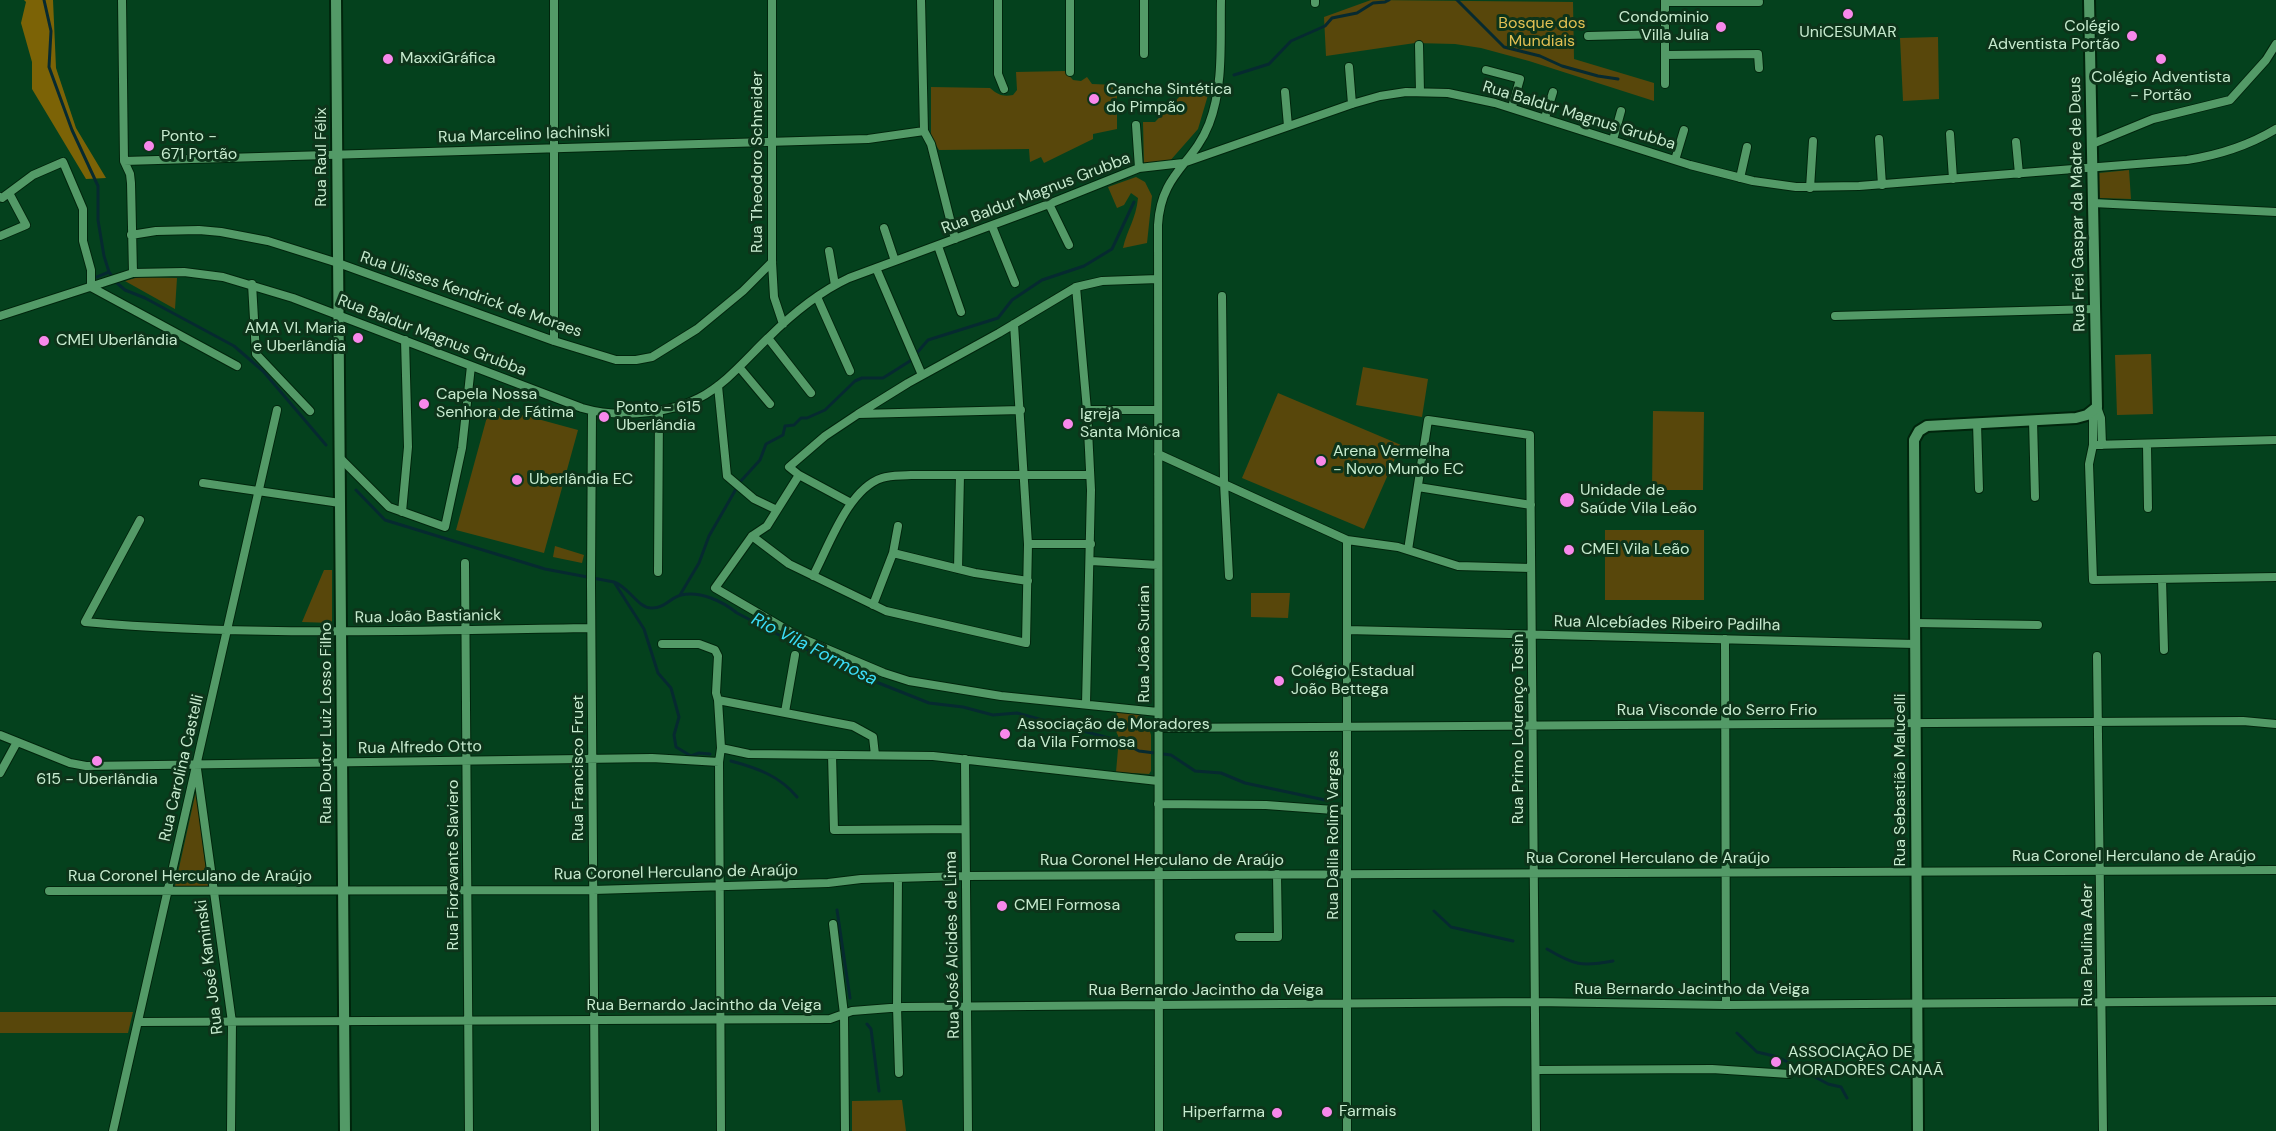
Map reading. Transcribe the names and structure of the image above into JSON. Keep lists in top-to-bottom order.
{
  "streets": {
    "street": [
      "Rua Baldur Magnus Grubba",
      "Rua Marcelino Iachinski",
      "Rua Raul Félix",
      "Rua Theodoro Schneider",
      "Rua Frei Gaspar da Madre de Deus",
      "Rua Ulisses Kendrick de Moraes",
      "Rua João Bastianick",
      "Rua Alcebíades Ribeiro Padilha",
      "Rua João Surian",
      "Rua Visconde do Serro Frio",
      "Rua Doutor Luiz Losso Filho",
      "Rua Primo Lourenço Tosin",
      "Rua Alfredo Otto",
      "Rua Carolina Castelli",
      "Rua Francisco Fruet",
      "Rua Sebastião Malucelli",
      "Rua Dalila Rolim Vargas",
      "Rua Coronel Herculano de Araújo",
      "Rua Fioravante Slaviero",
      "Rua José Alcides de Lima",
      "Rua Paulina Ader",
      "Rua José Kaminski",
      "Rua Bernardo Jacintho da Veiga"
    ]
  },
  "crossings": [
    ["Rua Baldur Magnus Grubba", "Rua Raul Félix"],
    ["Rua Baldur Magnus Grubba", "Rua Theodoro Schneider"],
    ["Rua Baldur Magnus Grubba", "Rua Frei Gaspar da Madre de Deus"],
    ["Rua Baldur Magnus Grubba", "Rua João Surian"],
    ["Rua Baldur Magnus Grubba", "Rua Doutor Luiz Losso Filho"],
    ["Rua Baldur Magnus Grubba", "Rua Francisco Fruet"],
    ["Rua Marcelino Iachinski", "Rua Raul Félix"],
    ["Rua Marcelino Iachinski", "Rua Theodoro Schneider"],
    ["Rua Raul Félix", "Rua Ulisses Kendrick de Moraes"],
    ["Rua Raul Félix", "Rua Doutor Luiz Losso Filho"],
    ["Rua Theodoro Schneider", "Rua Ulisses Kendrick de Moraes"],
    ["Rua João Bastianick", "Rua Doutor Luiz Losso Filho"],
    ["Rua João Bastianick", "Rua Carolina Castelli"],
    ["Rua João Bastianick", "Rua Francisco Fruet"],
    ["Rua João Bastianick", "Rua Fioravante Slaviero"],
    ["Rua Alcebíades Ribeiro Padilha", "Rua Primo Lourenço Tosin"],
    ["Rua Alcebíades Ribeiro Padilha", "Rua Sebastião Malucelli"],
    ["Rua Alcebíades Ribeiro Padilha", "Rua Dalila Rolim Vargas"],
    ["Rua João Surian", "Rua Visconde do Serro Frio"],
    ["Rua João Surian", "Rua Alfredo Otto"],
    ["Rua João Surian", "Rua Coronel Herculano de Araújo"],
    ["Rua João Surian", "Rua Bernardo Jacintho da Veiga"],
    ["Rua Visconde do Serro Frio", "Rua Primo Lourenço Tosin"],
    ["Rua Visconde do Serro Frio", "Rua Sebastião Malucelli"],
    ["Rua Visconde do Serro Frio", "Rua Dalila Rolim Vargas"],
    ["Rua Visconde do Serro Frio", "Rua Paulina Ader"],
    ["Rua Doutor Luiz Losso Filho", "Rua Alfredo Otto"],
    ["Rua Doutor Luiz Losso Filho", "Rua Coronel Herculano de Araújo"],
    ["Rua Doutor Luiz Losso Filho", "Rua Bernardo Jacintho da Veiga"],
    ["Rua Primo Lourenço Tosin", "Rua Coronel Herculano de Araújo"],
    ["Rua Primo Lourenço Tosin", "Rua Bernardo Jacintho da Veiga"],
    ["Rua Alfredo Otto", "Rua Carolina Castelli"],
    ["Rua Alfredo Otto", "Rua Francisco Fruet"],
    ["Rua Alfredo Otto", "Rua Fioravante Slaviero"],
    ["Rua Alfredo Otto", "Rua José Alcides de Lima"],
    ["Rua Alfredo Otto", "Rua José Kaminski"],
    ["Rua Carolina Castelli", "Rua Coronel Herculano de Araújo"],
    ["Rua Carolina Castelli", "Rua José Kaminski"],
    ["Rua Carolina Castelli", "Rua Bernardo Jacintho da Veiga"],
    ["Rua Francisco Fruet", "Rua Coronel Herculano de Araújo"],
    ["Rua Francisco Fruet", "Rua Bernardo Jacintho da Veiga"],
    ["Rua Sebastião Malucelli", "Rua Coronel Herculano de Araújo"],
    ["Rua Sebastião Malucelli", "Rua Bernardo Jacintho da Veiga"],
    ["Rua Dalila Rolim Vargas", "Rua Coronel Herculano de Araújo"],
    ["Rua Dalila Rolim Vargas", "Rua Bernardo Jacintho da Veiga"],
    ["Rua Coronel Herculano de Araújo", "Rua Fioravante Slaviero"],
    ["Rua Coronel Herculano de Araújo", "Rua José Alcides de Lima"],
    ["Rua Coronel Herculano de Araújo", "Rua Paulina Ader"],
    ["Rua Coronel Herculano de Araújo", "Rua José Kaminski"],
    ["Rua Fioravante Slaviero", "Rua Bernardo Jacintho da Veiga"],
    ["Rua José Alcides de Lima", "Rua Bernardo Jacintho da Veiga"],
    ["Rua Paulina Ader", "Rua Bernardo Jacintho da Veiga"],
    ["Rua José Kaminski", "Rua Bernardo Jacintho da Veiga"]
  ],
  "water": ["Rio Vila Formosa"],
  "parks": ["Bosque dos Mundiais"],
  "places": [
    "UniCESUMAR",
    "Condominio Villa Julia",
    "Colégio Adventista Portão",
    "MaxxiGráfica",
    "Colégio Adventista - Portão",
    "Cancha Sintética do Pimpão",
    "Ponto - 671 Portão",
    "AMA Vl. Maria e Uberlândia",
    "CMEI Uberlândia",
    "Capela Nossa Senhora de Fátima",
    "Ponto - 615 Uberlândia",
    "Igreja Santa Mônica",
    "Arena Vermelha - Novo Mundo EC",
    "Uberlândia EC",
    "Unidade de Saúde Vila Leão",
    "CMEI Vila Leão",
    "Colégio Estadual João Bettega",
    "Associação de Moradores da Vila Formosa",
    "615 - Uberlândia",
    "CMEI Formosa",
    "ASSOCIAÇÃO DE MORADORES CANAÃ",
    "Farmais",
    "Hiperfarma"
  ]
}
